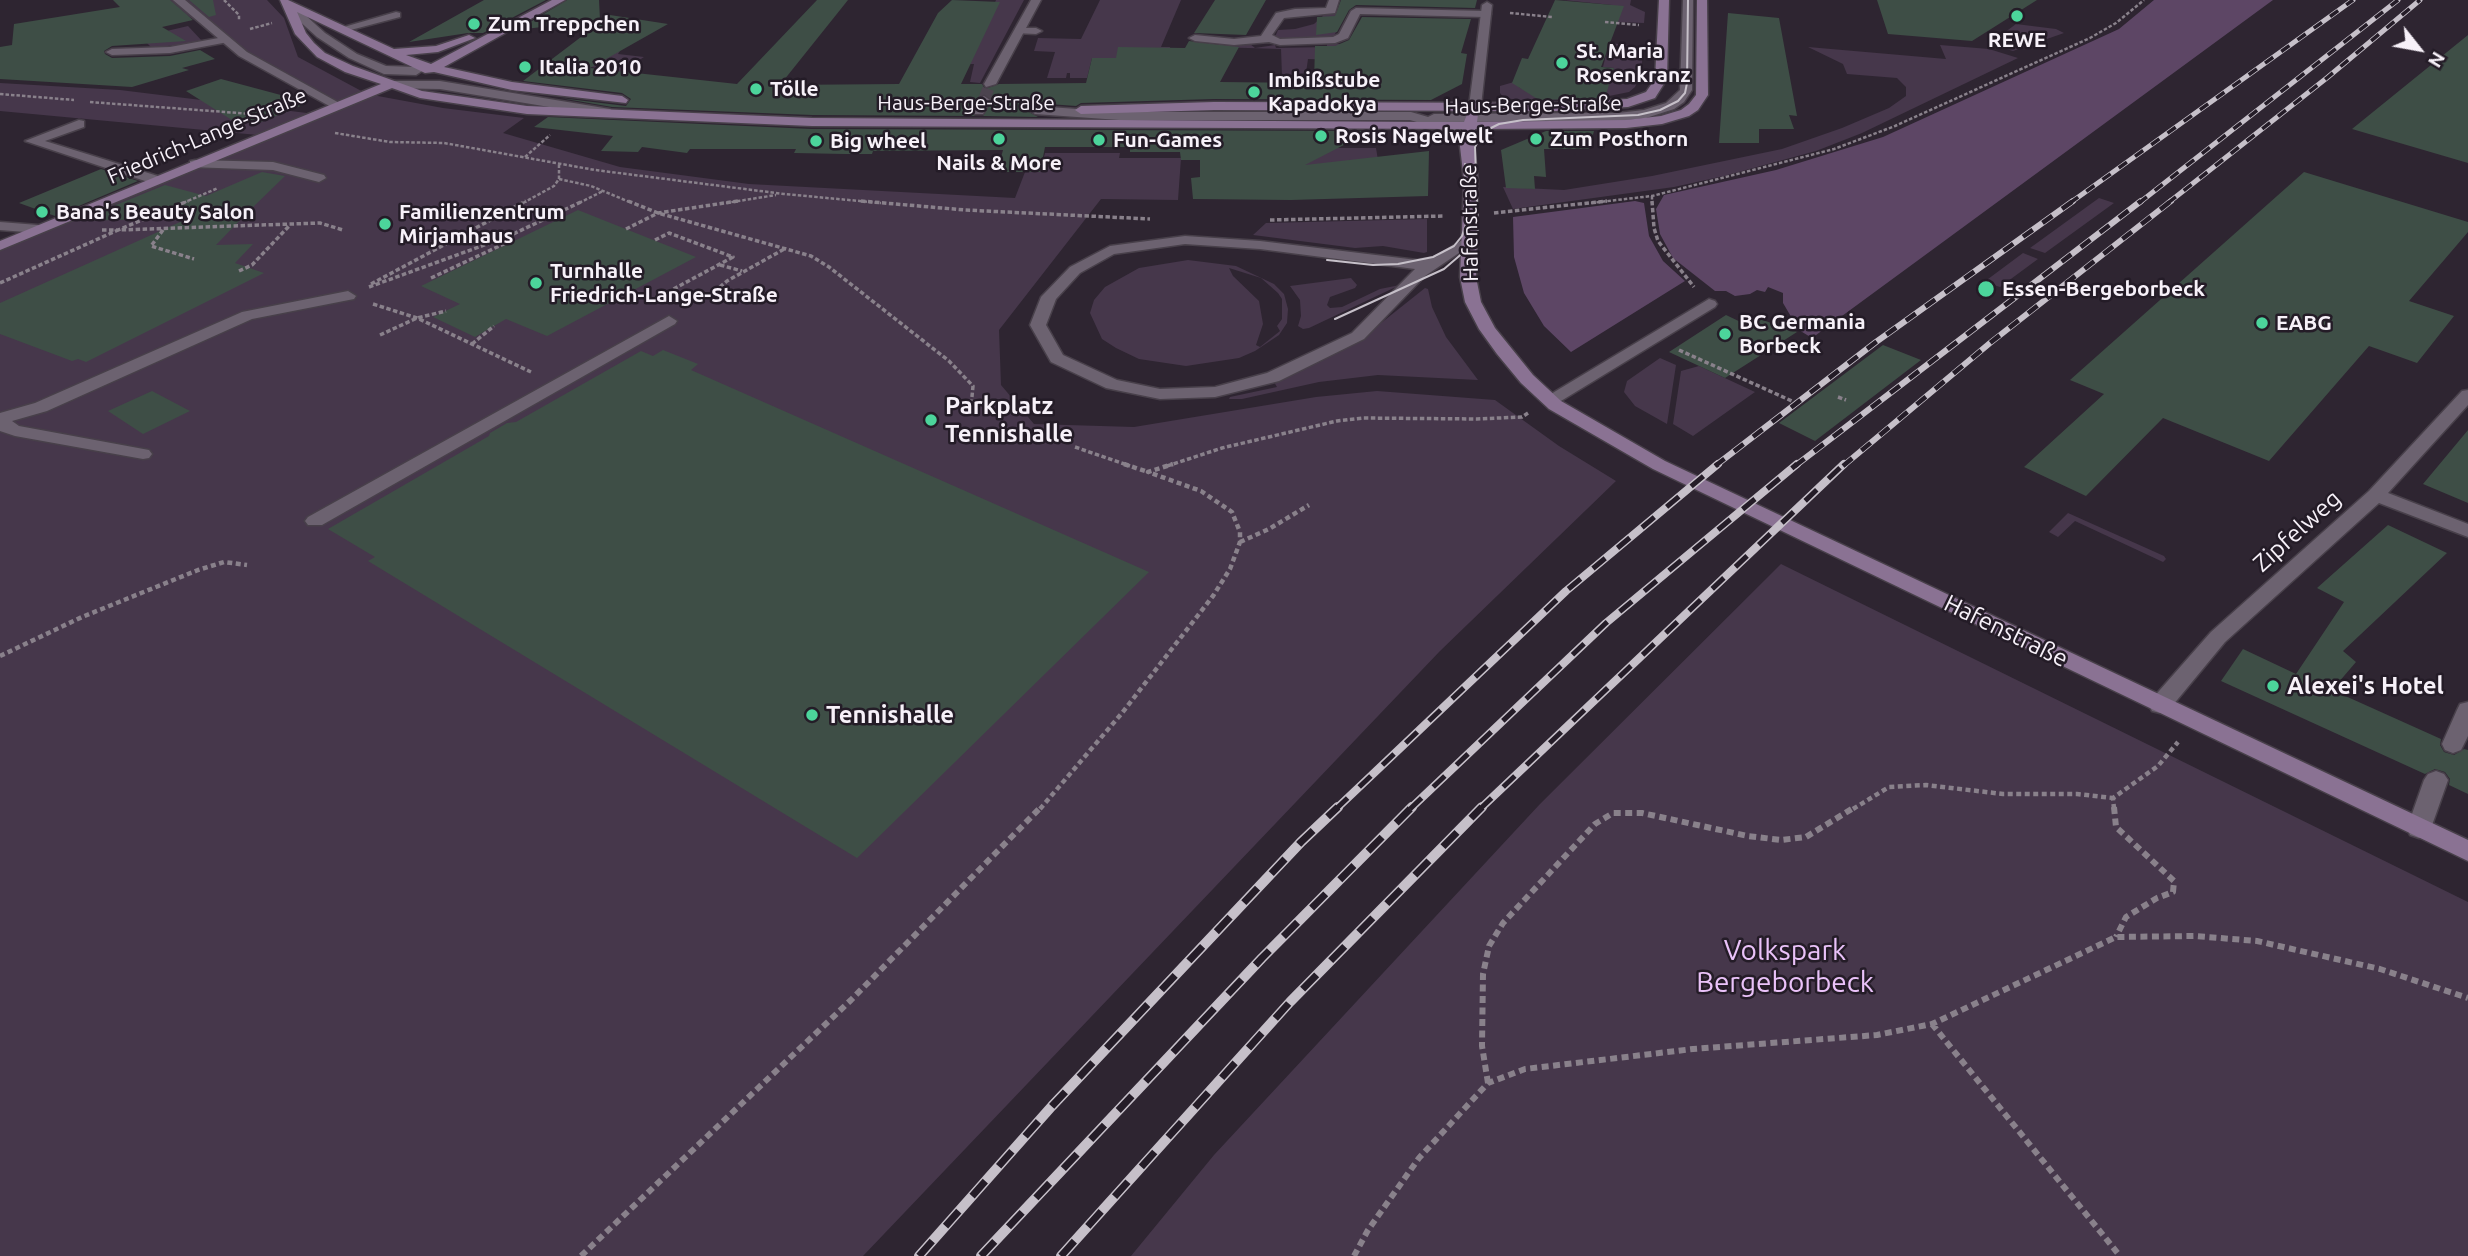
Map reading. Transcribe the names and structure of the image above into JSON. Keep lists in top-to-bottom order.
{
  "streets": {
    "main road": ["Haus-Berge-Straße", "Friedrich-Lange-Straße", "Hafenstraße"],
    "street": ["Zipfelweg"]
  },
  "crossings": [
    ["Haus-Berge-Straße", "Friedrich-Lange-Straße"],
    ["Haus-Berge-Straße", "Hafenstraße"],
    ["Hafenstraße", "Zipfelweg"]
  ],
  "parks": ["Volkspark Bergeborbeck"],
  "places": [
    "REWE",
    "Zum Treppchen",
    "St. Maria Rosenkranz",
    "Italia 2010",
    "Tölle",
    "Imbißstube Kapadokya",
    "Rosis Nagelwelt",
    "Nails & More",
    "Zum Posthorn",
    "Fun-Games",
    "Big wheel",
    "Bana's Beauty Salon",
    "Familienzentrum Mirjamhaus",
    "Turnhalle Friedrich-Lange-Straße",
    "Essen-Bergeborbeck",
    "EABG",
    "BC Germania Borbeck",
    "Parkplatz Tennishalle",
    "Alexei's Hotel",
    "Tennishalle"
  ],
  "north": "bottom right"
}
